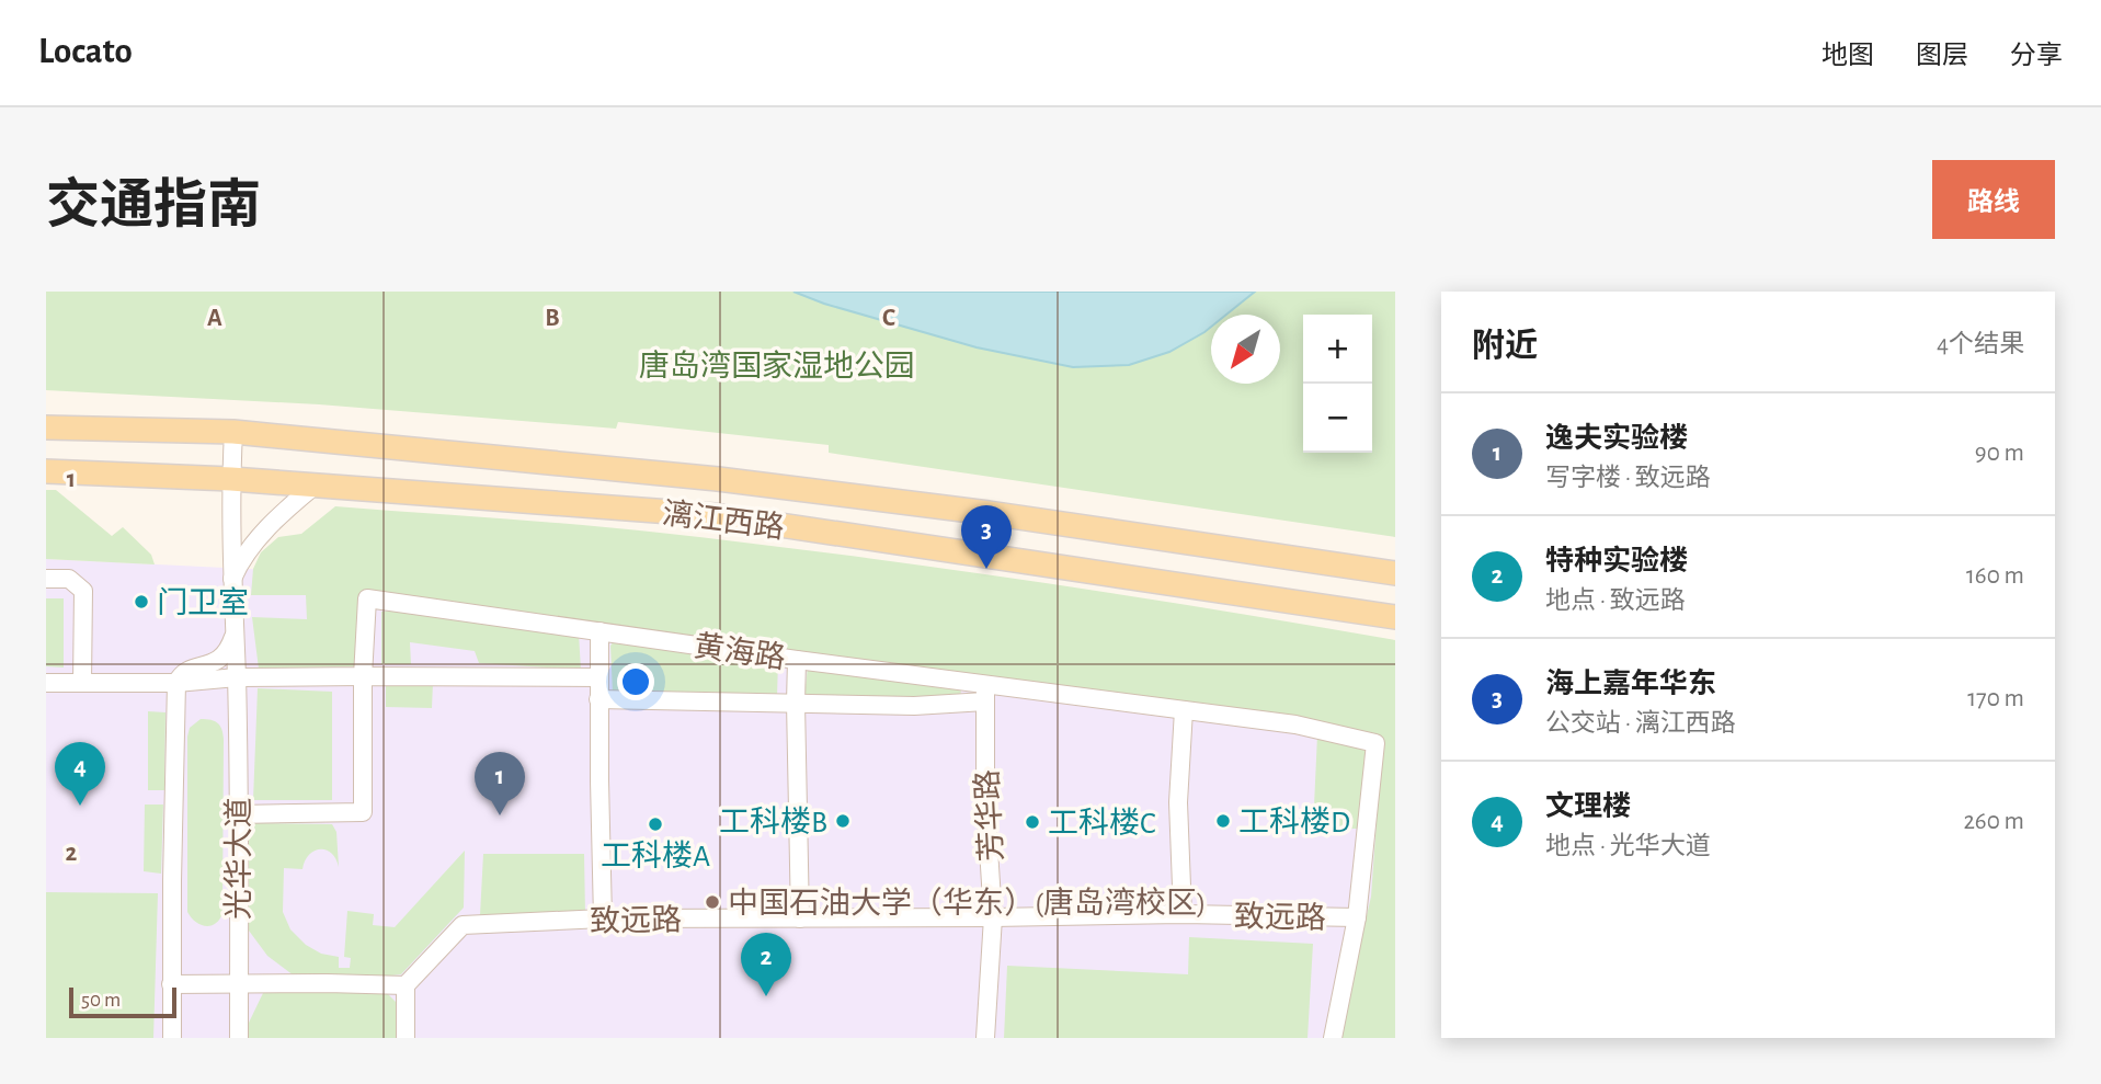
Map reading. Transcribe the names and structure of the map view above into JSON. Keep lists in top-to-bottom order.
{
  "streets": {
    "main road": ["漓江西路"],
    "street": [
      "黄海路",
      "芳华路",
      "光华大道",
      "致远路"
    ]
  },
  "crossings": [
    ["漓江西路", "光华大道"],
    ["黄海路", "芳华路"],
    ["黄海路", "致远路"],
    ["芳华路", "致远路"]
  ],
  "parks": ["唐岛湾国家湿地公园"],
  "places": [
    "门卫室",
    "工科楼B",
    "工科楼D",
    "工科楼C",
    "工科楼A",
    "中国石油大学（华东）(唐岛湾校区)"
  ],
  "scale_bar": "50 m",
  "north": "bottom left",
  "page": {
    "header": "Locato",
    "nav": ["地图", "图层", "分享"],
    "title": "交通指南",
    "buttons": "路线",
    "heading": ["附近", "4个结果"],
    "map_buttons": ["+", "−"],
    "list": [
      {
        "mark": "1",
        "name": "逸夫实验楼",
        "note": "写字楼 · 致远路",
        "value": "90 m"
      },
      {
        "mark": "2",
        "name": "特种实验楼",
        "note": "地点 · 致远路",
        "value": "160 m"
      },
      {
        "mark": "3",
        "name": "海上嘉年华东",
        "note": "公交站 · 漓江西路",
        "value": "170 m"
      },
      {
        "mark": "4",
        "name": "文理楼",
        "note": "地点 · 光华大道",
        "value": "260 m"
      }
    ],
    "pins": [
      "3",
      "4",
      "1",
      "2"
    ],
    "scale": "50 m"
  },
  "grid": {
    "columns": ["A", "B", "C"],
    "rows": ["1", "2"]
  }
}
